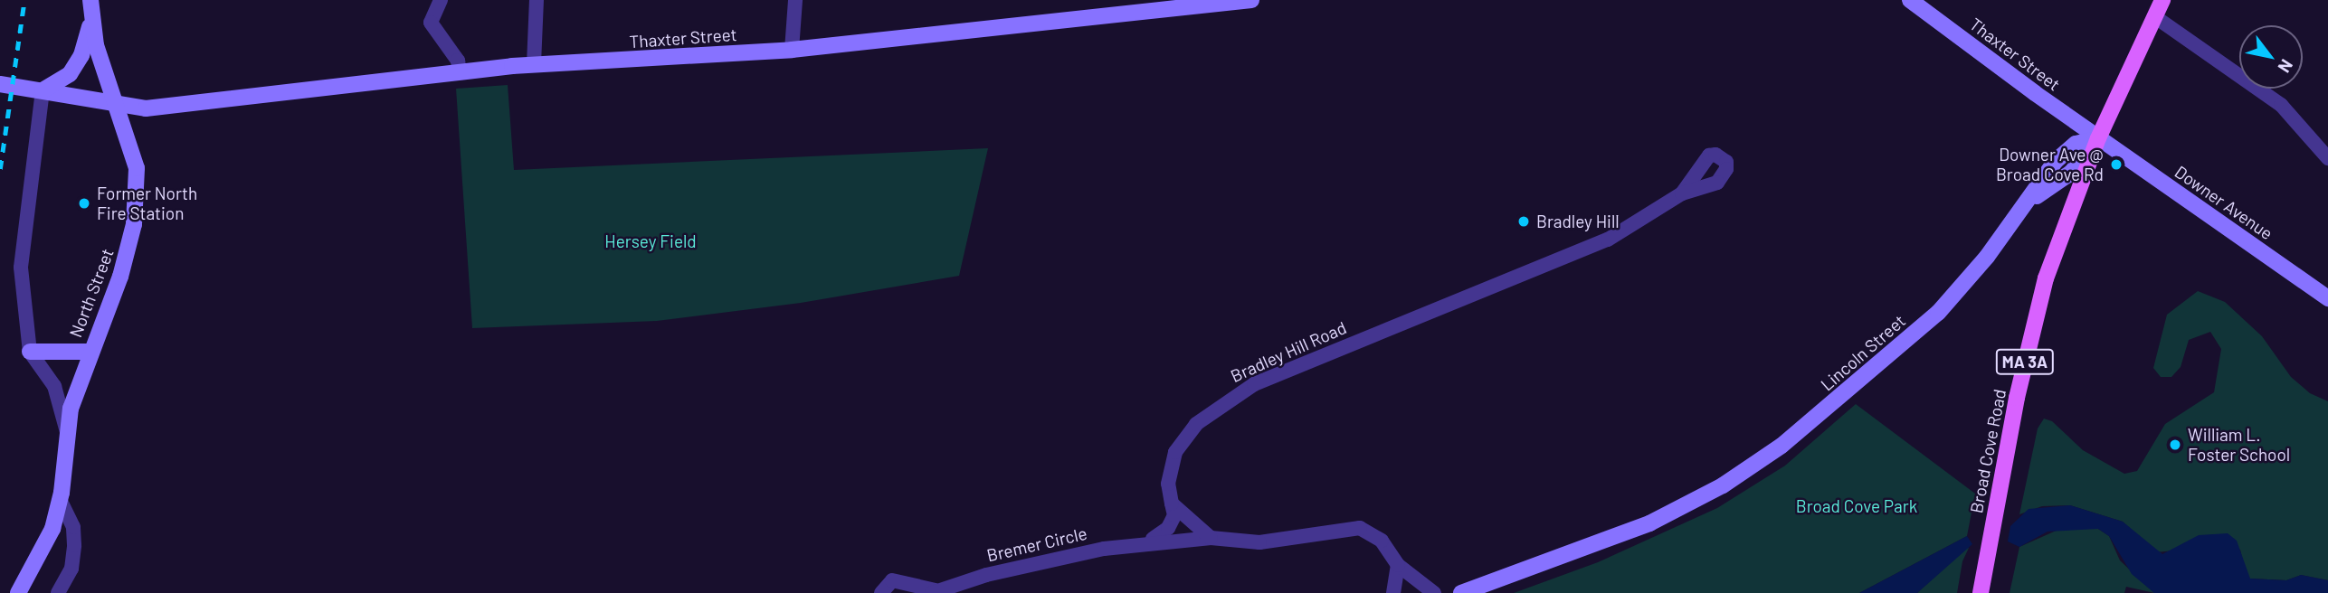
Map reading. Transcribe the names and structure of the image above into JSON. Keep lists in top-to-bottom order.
{
  "streets": {
    "main road": ["MA 3A", "Broad Cove Road"],
    "street": [
      "Thaxter Street",
      "Downer Avenue",
      "North Street",
      "Bradley Hill Road",
      "Lincoln Street",
      "Bremer Circle"
    ]
  },
  "crossings": [
    ["Thaxter Street", "Downer Avenue"],
    ["Thaxter Street", "North Street"],
    ["Thaxter Street", "Lincoln Street"],
    ["Thaxter Street", "MA 3A"],
    ["Thaxter Street", "Broad Cove Road"],
    ["Downer Avenue", "Lincoln Street"],
    ["Downer Avenue", "MA 3A"],
    ["Downer Avenue", "Broad Cove Road"],
    ["Bradley Hill Road", "Bremer Circle"],
    ["Lincoln Street", "MA 3A"],
    ["Lincoln Street", "Broad Cove Road"],
    ["MA 3A", "Broad Cove Road"]
  ],
  "parks": ["Hersey Field", "Broad Cove Park"],
  "places": [
    "Downer Ave @ Broad Cove Rd",
    "Former North Fire Station",
    "Bradley Hill",
    "William L. Foster School"
  ],
  "north": "bottom right"
}
